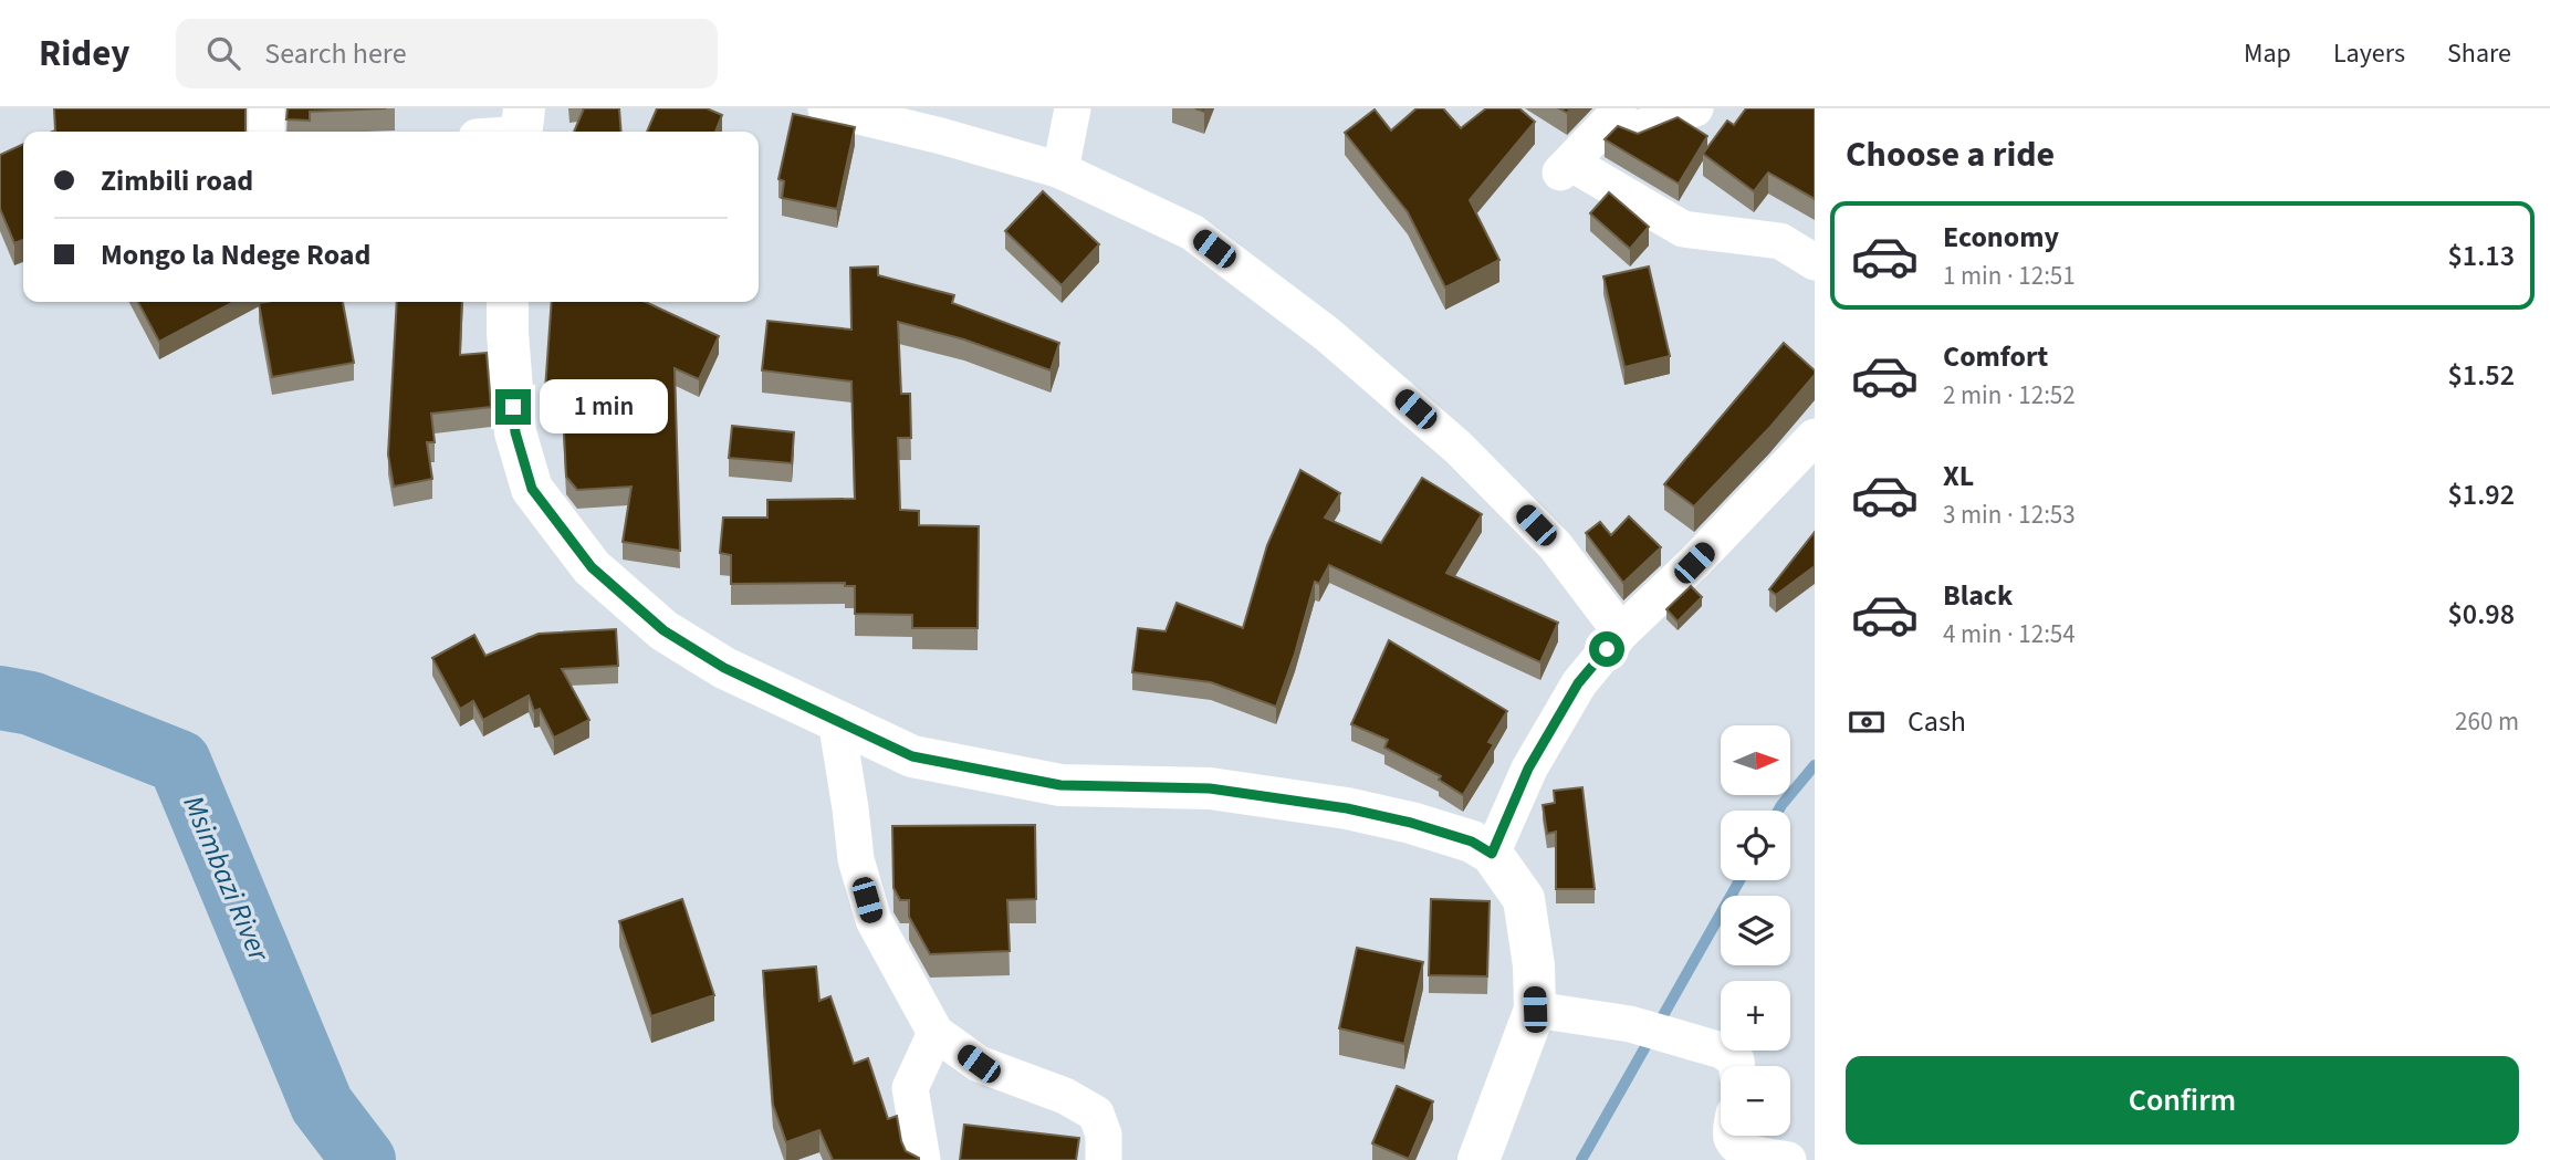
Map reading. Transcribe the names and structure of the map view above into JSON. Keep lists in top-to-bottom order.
{
  "water": ["Msimbazi River"],
  "north": "right",
  "page": {
    "header": "Ridey",
    "search": "Search here",
    "nav": ["Map", "Layers", "Share"],
    "heading": "Choose a ride",
    "banner": ["Zimbili road", "Mongo la Ndege Road"],
    "list": [
      {
        "name": "Economy",
        "note": "1 min · 12:51",
        "value": "$1.13"
      },
      {
        "name": "Comfort",
        "note": "2 min · 12:52",
        "value": "$1.52"
      },
      {
        "name": "XL",
        "note": "3 min · 12:53",
        "value": "$1.92"
      },
      {
        "name": "Black",
        "note": "4 min · 12:54",
        "value": "$0.98"
      }
    ],
    "bubble": "1 min",
    "pay": ["Cash", "260 m"],
    "map_buttons": ["+", "−"],
    "buttons": "Confirm"
  }
}
